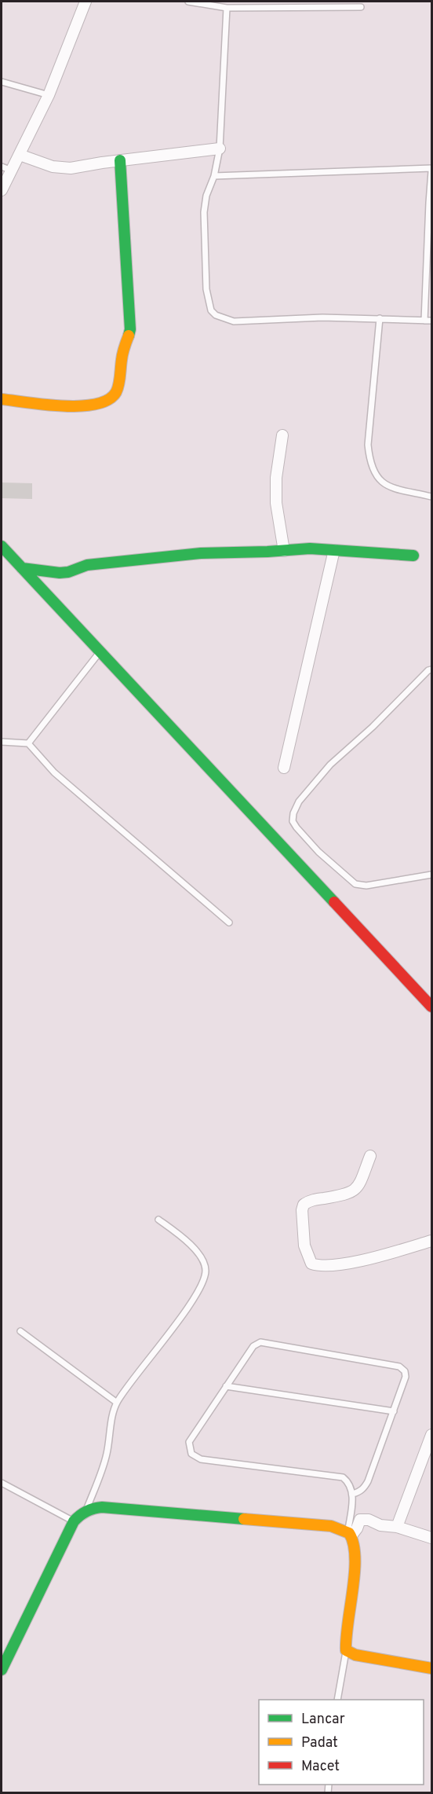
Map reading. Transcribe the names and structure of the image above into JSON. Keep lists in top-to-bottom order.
{
  "legend": ["Lancar", "Padat", "Macet"]
}
